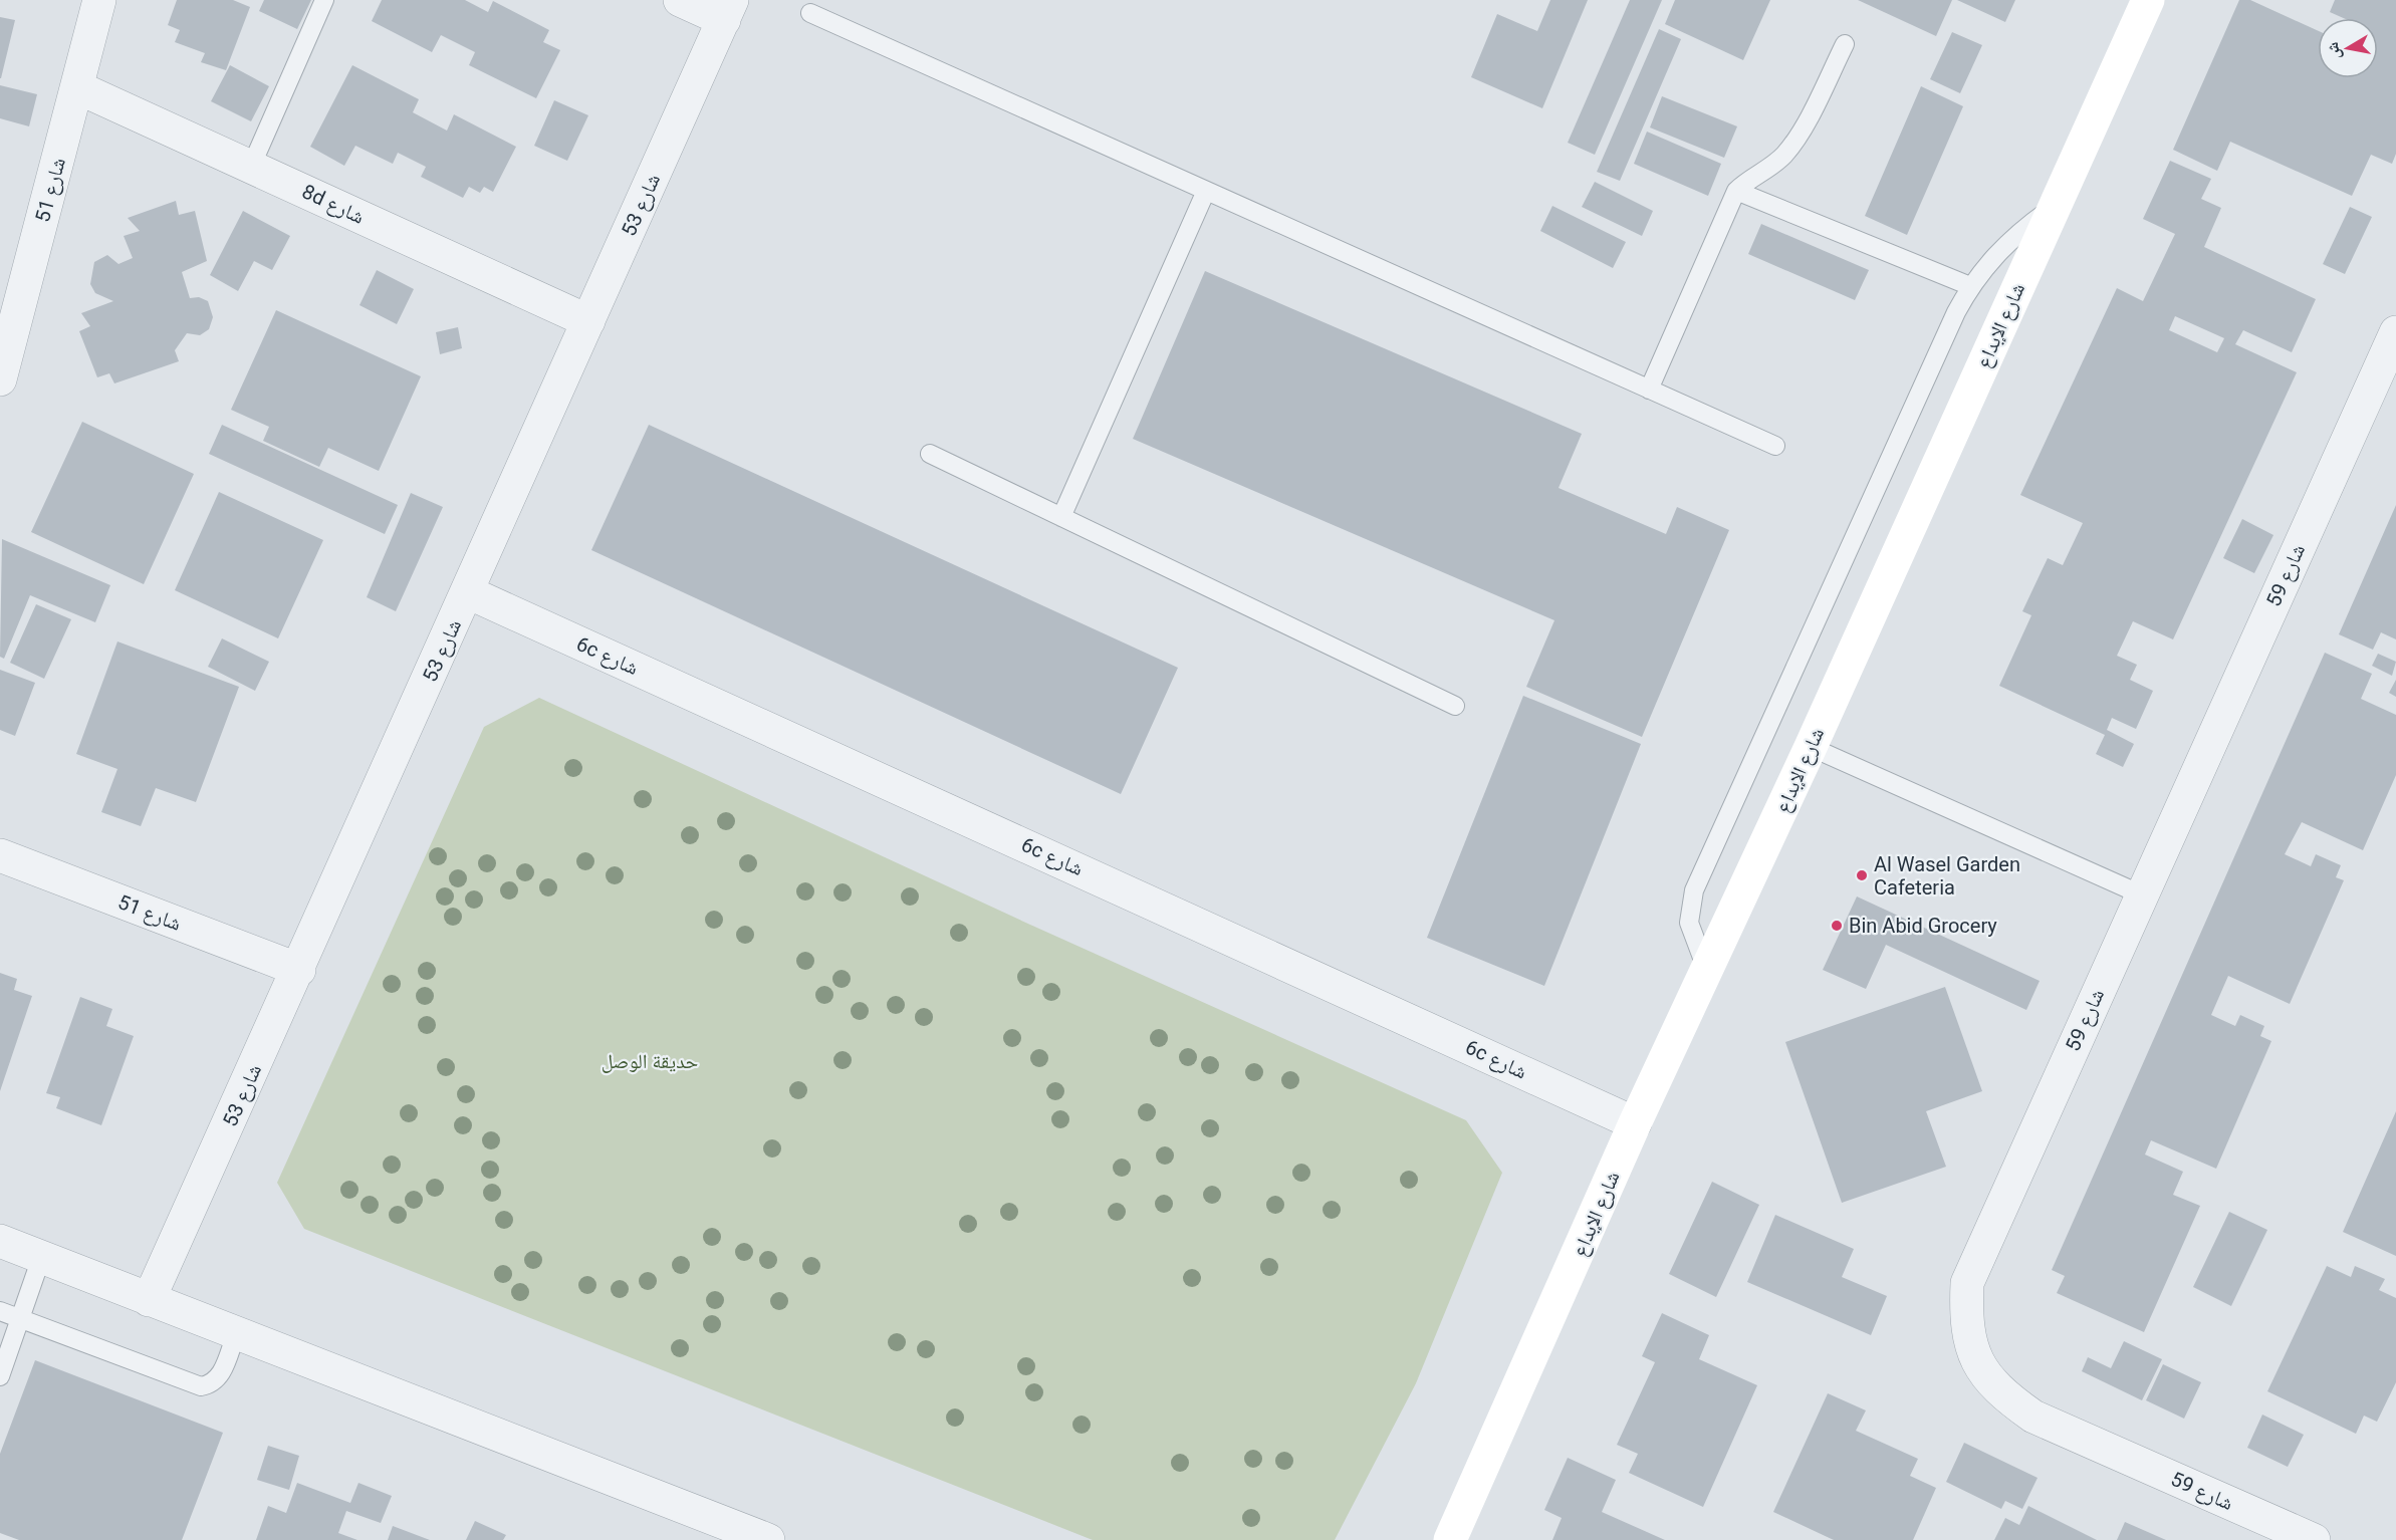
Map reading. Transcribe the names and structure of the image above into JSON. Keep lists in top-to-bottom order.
{
  "streets": {
    "street": [
      "شارع 51",
      "8d شارع",
      "شارع 53",
      "شارع الإبداع",
      "شارع 59",
      "6c شارع"
    ]
  },
  "crossings": [
    ["شارع 51", "8d شارع"],
    ["شارع 51", "شارع 53"],
    ["8d شارع", "شارع 53"],
    ["شارع 53", "6c شارع"],
    ["شارع الإبداع", "6c شارع"]
  ],
  "parks": ["حديقة الوصل"],
  "places": ["Al Wasel Garden Cafeteria", "Bin Abid Grocery"],
  "north": "left"
}
